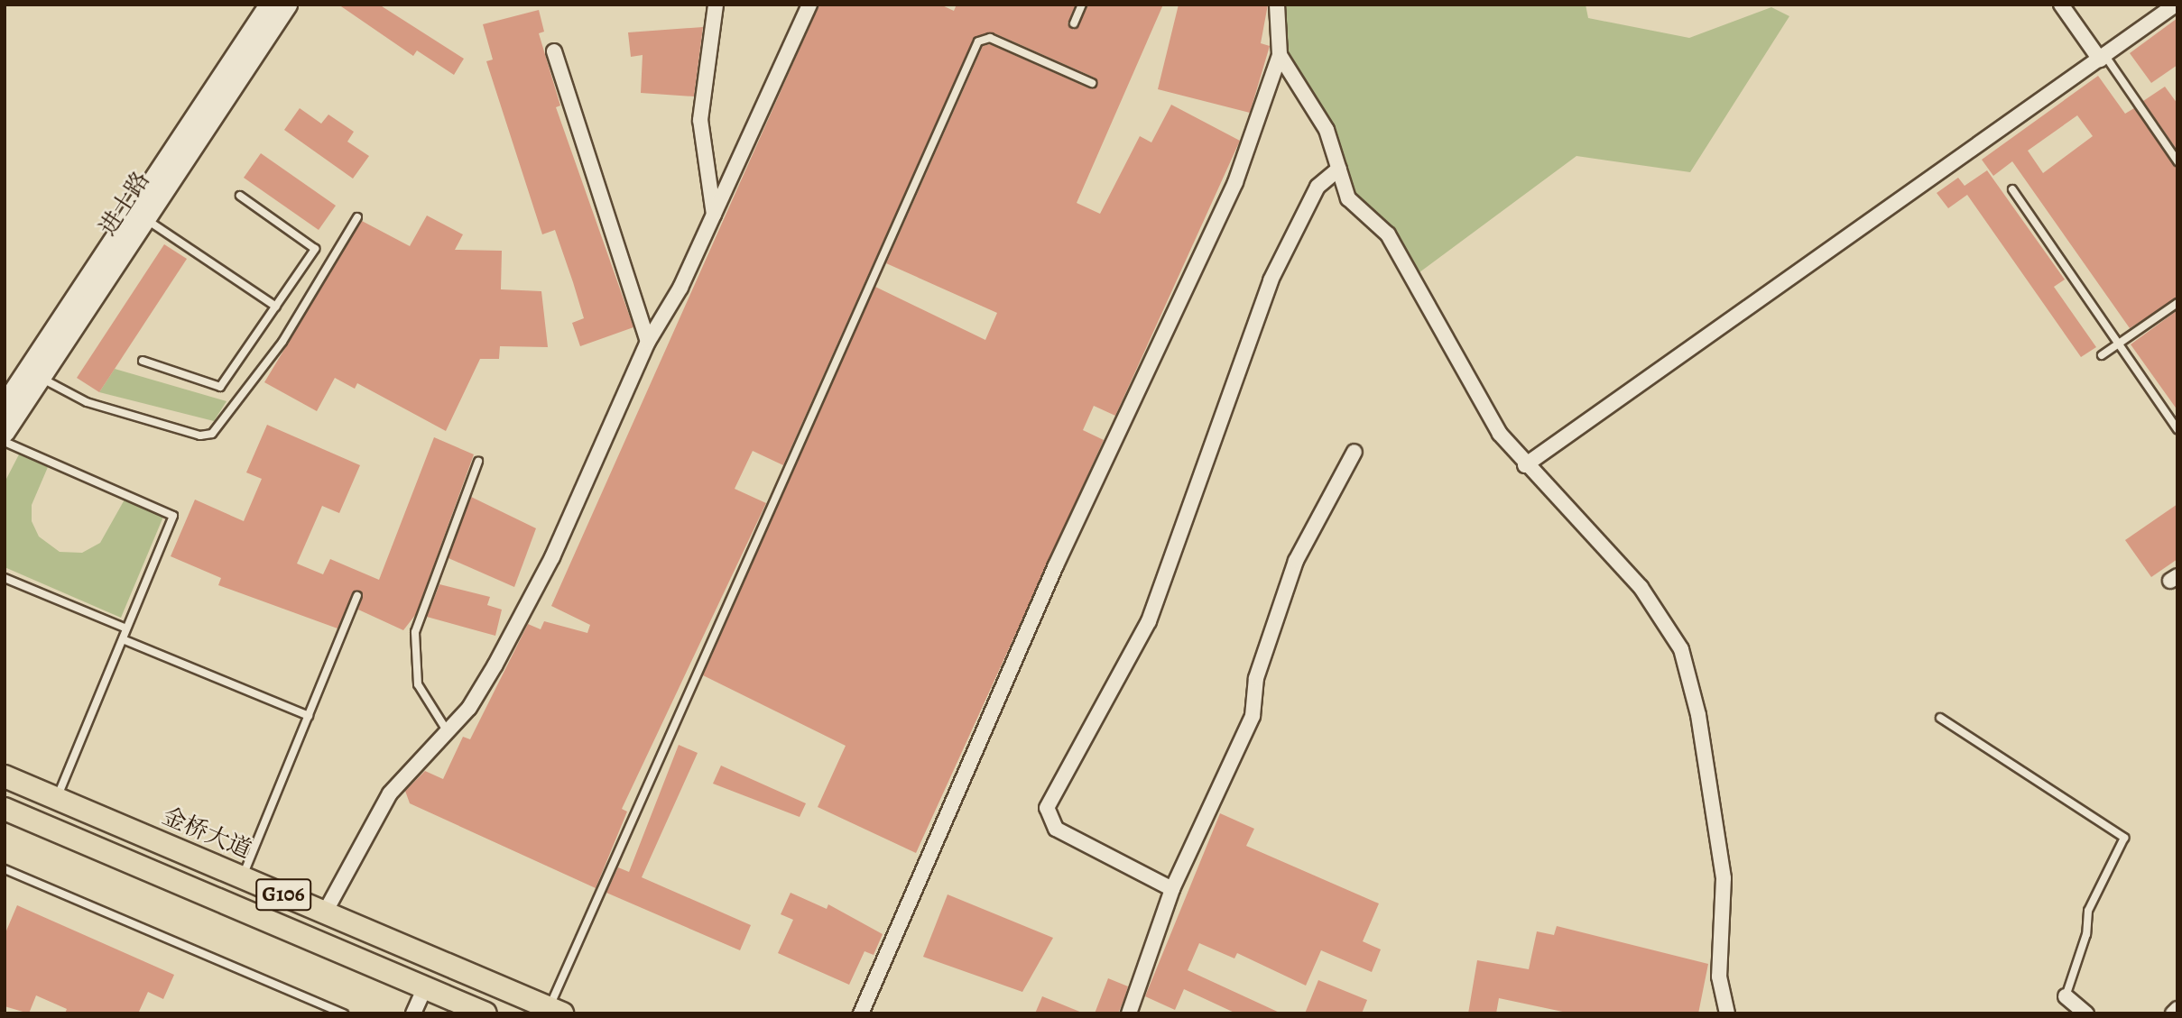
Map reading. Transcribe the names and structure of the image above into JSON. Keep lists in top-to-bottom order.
{
  "streets": {
    "highway": ["金桥大道", "G106"],
    "main road": ["进士路"]
  }
}
